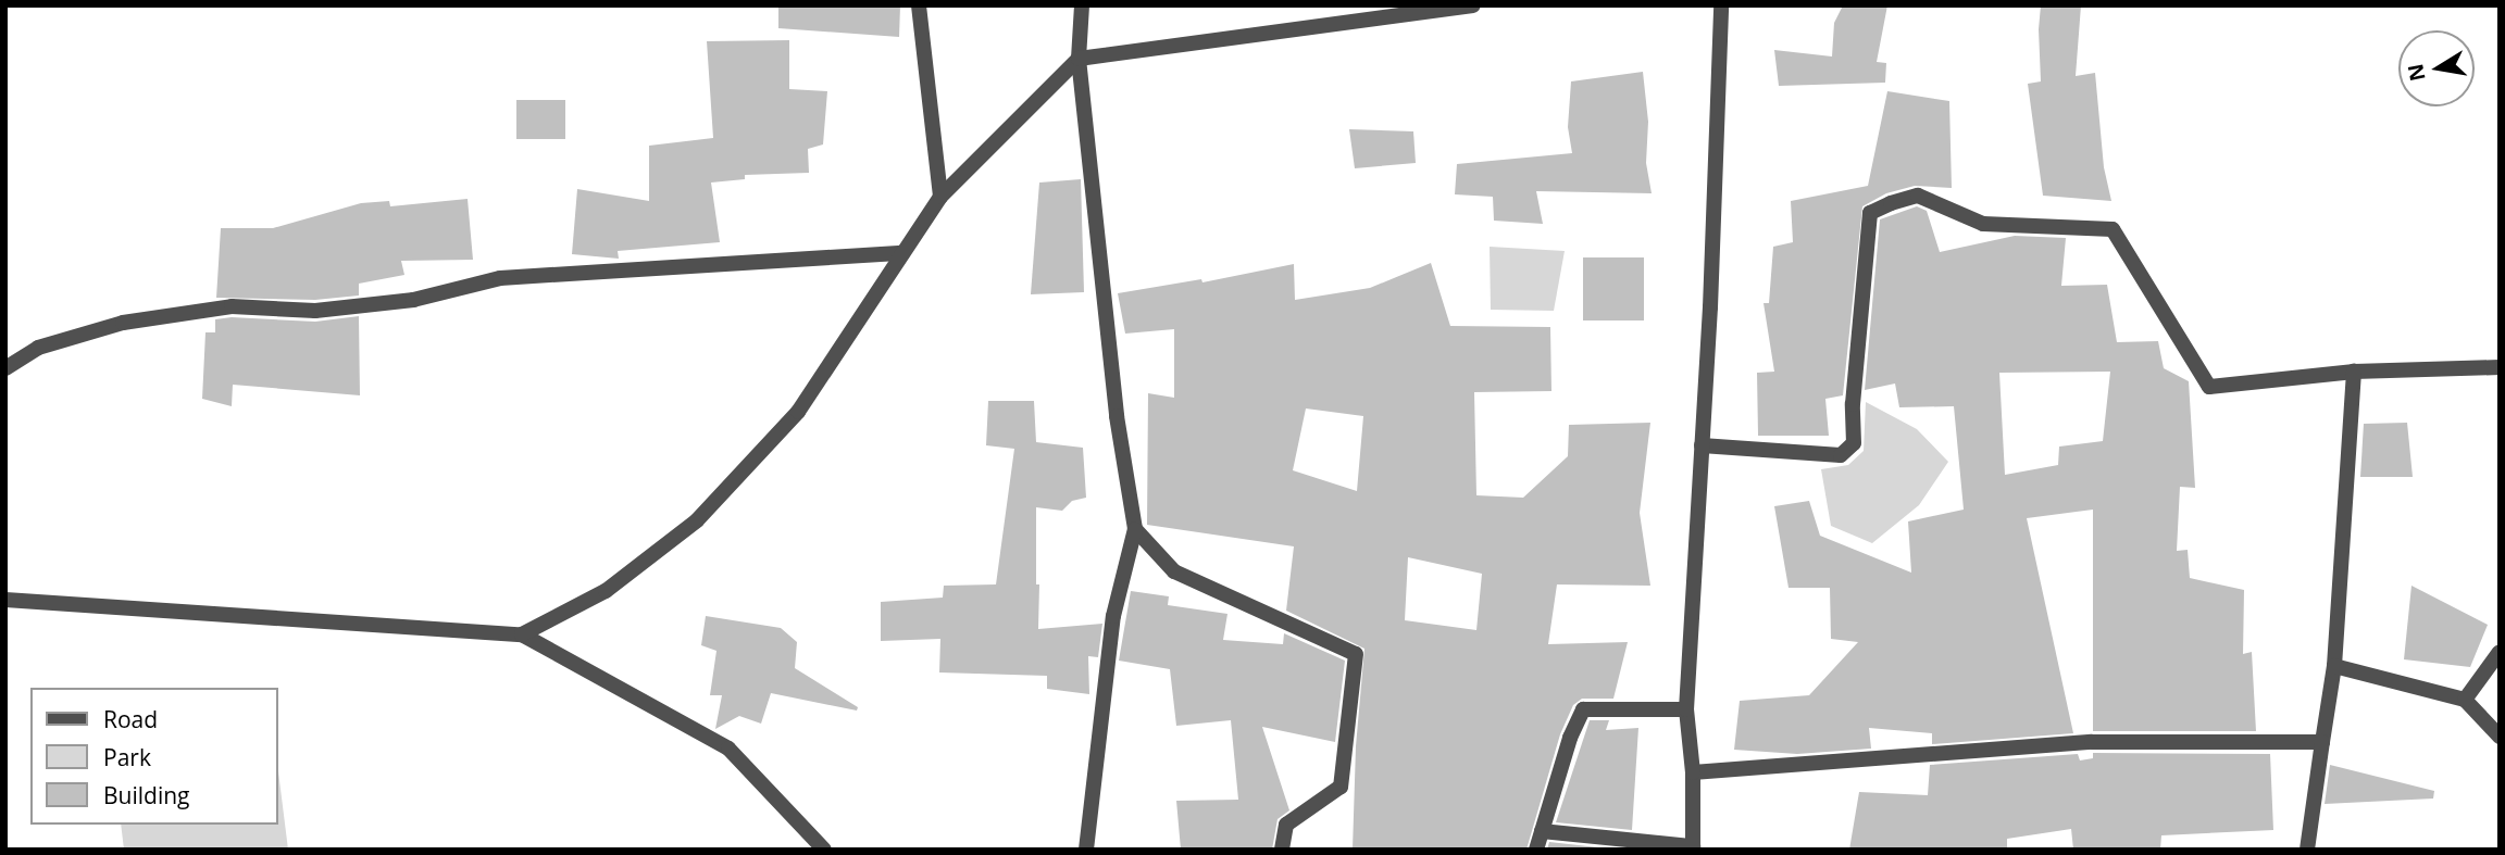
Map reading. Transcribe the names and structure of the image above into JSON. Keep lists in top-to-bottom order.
{
  "legend": ["Road", "Park", "Building"],
  "north": "left"
}
